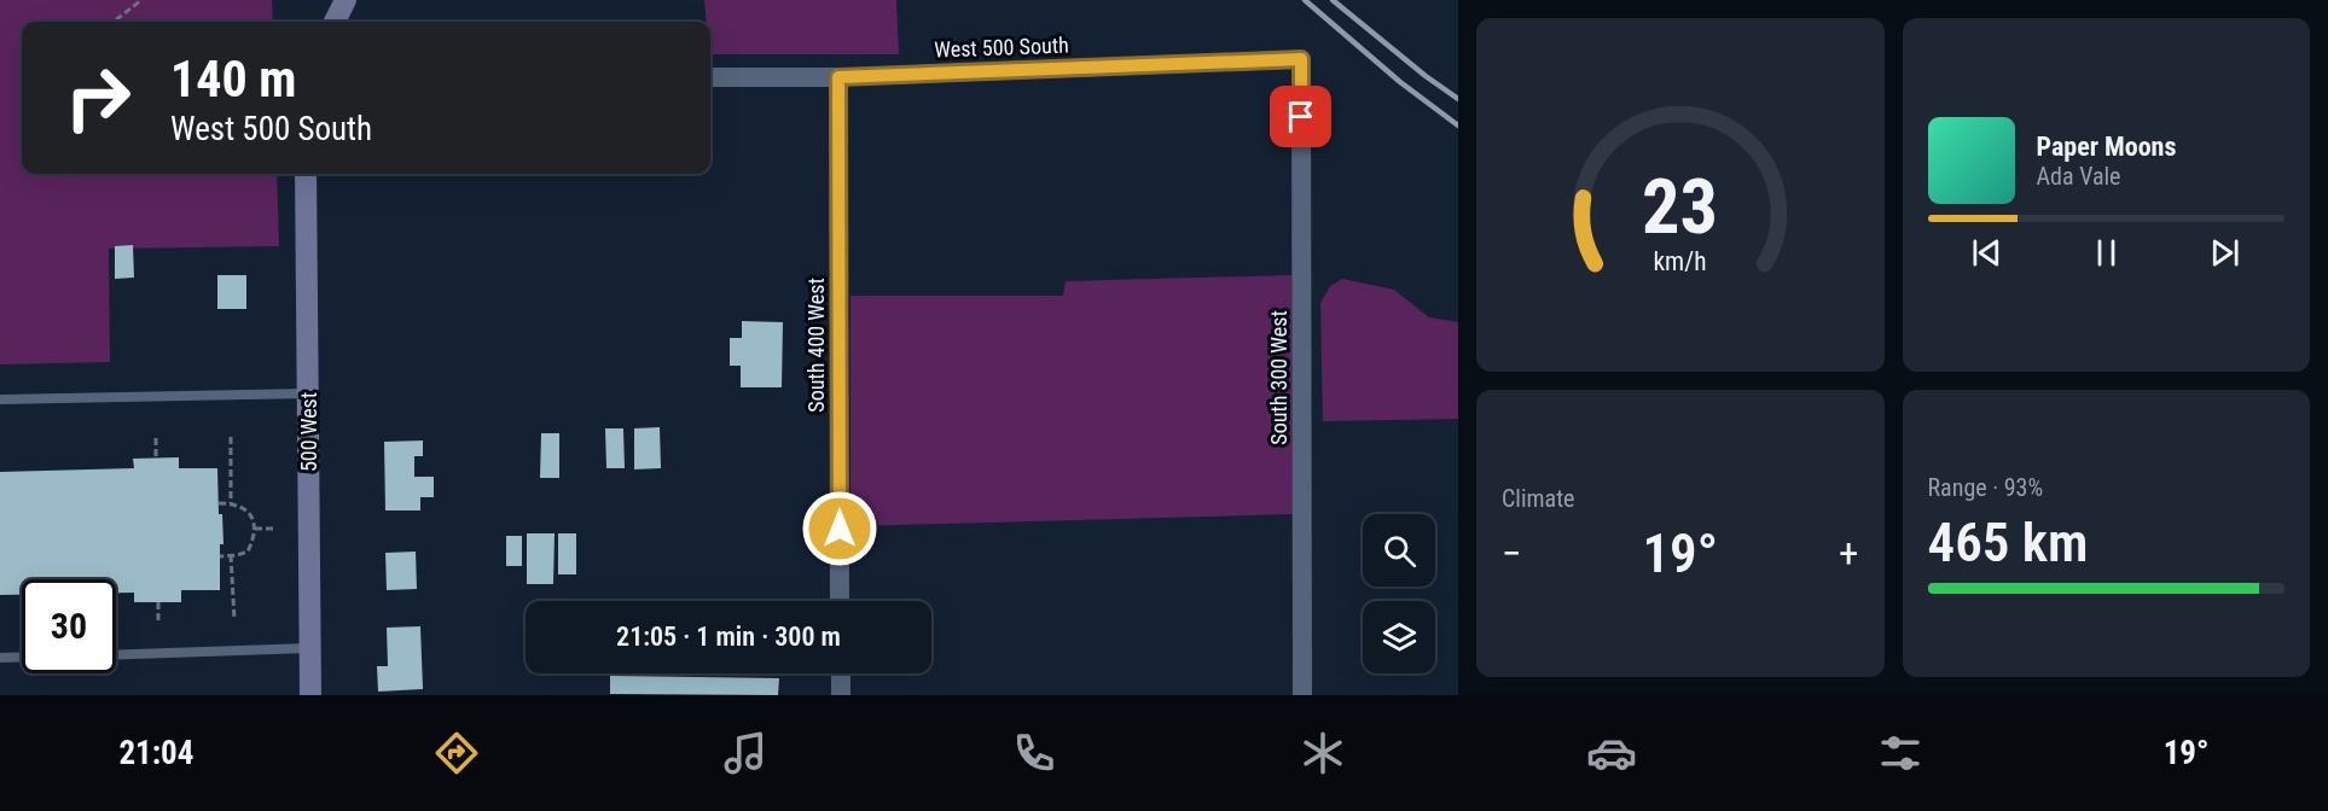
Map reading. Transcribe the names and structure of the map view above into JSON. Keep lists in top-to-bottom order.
{
  "streets": {
    "street": [
      "West 500 South",
      "South 400 West",
      "South 300 West",
      "500 West"
    ]
  },
  "crossings": [
    ["West 500 South", "South 400 West"],
    ["West 500 South", "South 300 West"]
  ],
  "page": {
    "turn": ["140 m", "West 500 South"],
    "song": ["Paper Moons", "Ada Vale"],
    "tile": [
      "Climate",
      ["Range · 93%", "465 km"]
    ],
    "heat": ["−", "19°", "+"],
    "limit": "30",
    "trip": "21:05 · 1 min · 300 m",
    "tabs": ["21:04", "19°"],
    "gauge": ["23", "km/h"]
  }
}
